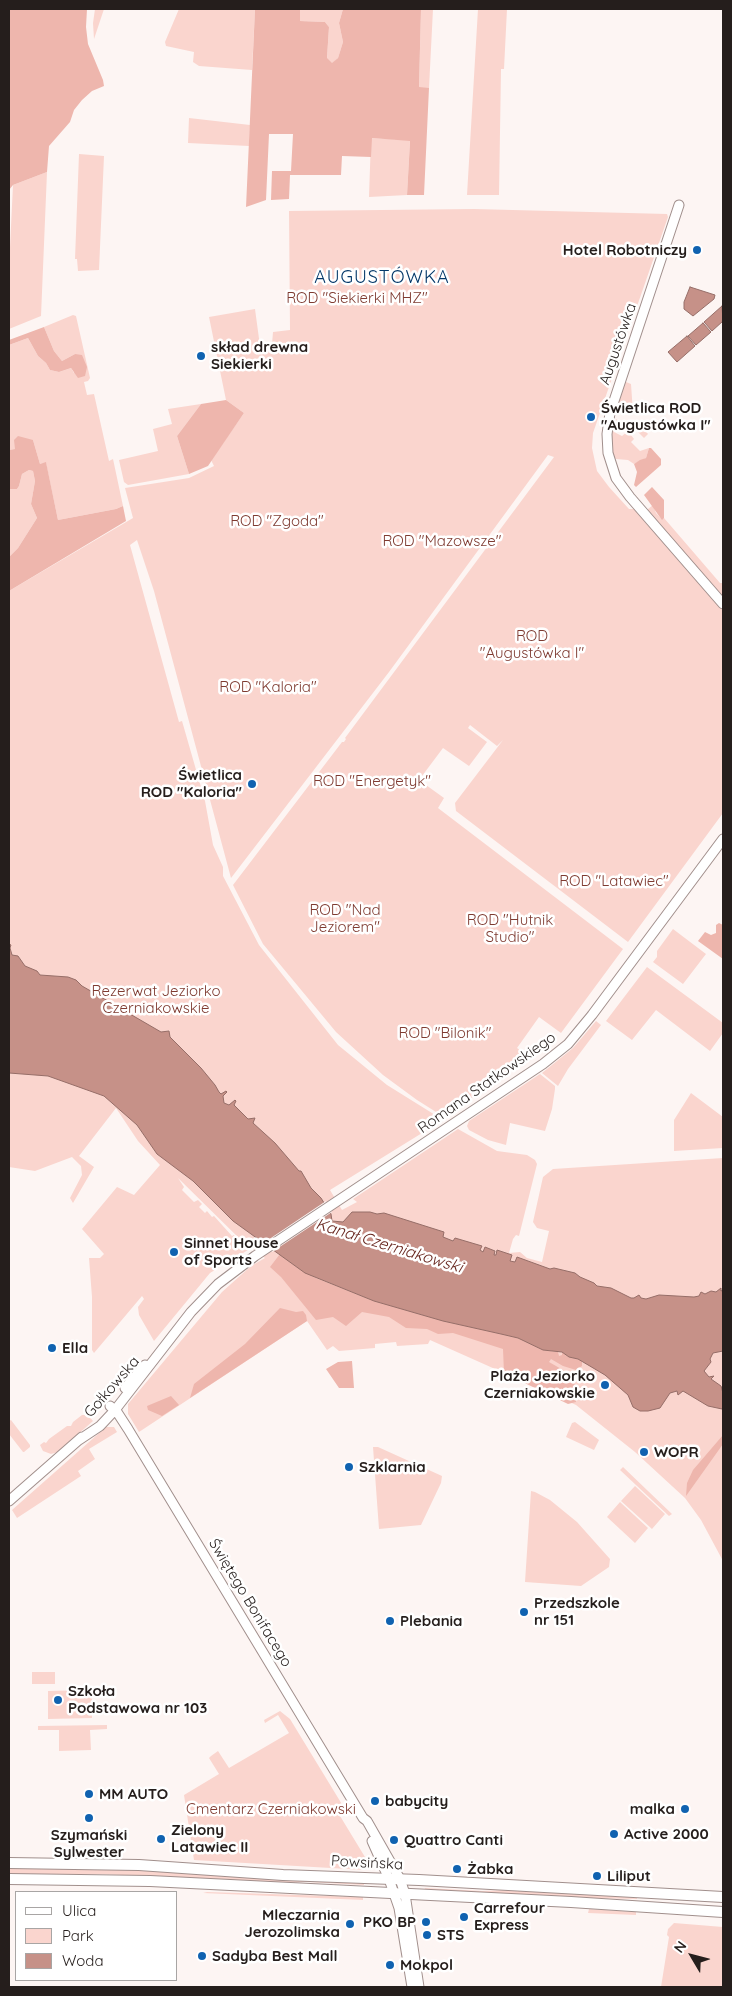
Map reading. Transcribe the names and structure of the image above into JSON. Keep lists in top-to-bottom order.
{
  "streets": {
    "main road": ["Powsińska"],
    "street": [
      "Augustówka",
      "Romana Statkowskiego",
      "Gołkowska",
      "Świętego Bonifacego"
    ]
  },
  "crossings": [
    ["Romana Statkowskiego", "Gołkowska"],
    ["Gołkowska", "Świętego Bonifacego"],
    ["Świętego Bonifacego", "Powsińska"]
  ],
  "districts": ["AUGUSTÓWKA"],
  "water": ["Kanał Czerniakowski"],
  "parks": [
    "ROD \"Siekierki MHZ\"",
    "ROD \"Zgoda\"",
    "ROD \"Mazowsze\"",
    "ROD \"Augustówka I\"",
    "ROD \"Kaloria\"",
    "ROD \"Energetyk\"",
    "ROD \"Latawiec\"",
    "ROD \"Nad Jeziorem\"",
    "ROD \"Hutnik Studio\"",
    "Rezerwat Jeziorko Czerniakowskie",
    "ROD \"Bilonik\"",
    "Cmentarz Czerniakowski"
  ],
  "places": [
    "Hotel Robotniczy",
    "skład drewna Siekierki",
    "Świetlica ROD \"Augustówka I\"",
    "Świetlica ROD \"Kaloria\"",
    "Sinnet House of Sports",
    "Ella",
    "Plaża Jeziorko Czerniakowskie",
    "WOPR",
    "Szklarnia",
    "Przedszkole nr 151",
    "Plebania",
    "Szkoła Podstawowa nr 103",
    "MM AUTO",
    "babycity",
    "malka",
    "Szymański Sylwester",
    "Active 2000",
    "Zielony Latawiec II",
    "Quattro Canti",
    "Żabka",
    "Liliput",
    "Carrefour Express",
    "PKO BP",
    "Mleczarnia Jerozolimska",
    "STS",
    "Sadyba Best Mall",
    "Mokpol"
  ],
  "legend": ["Ulica", "Park", "Woda"],
  "north": "top left"
}
